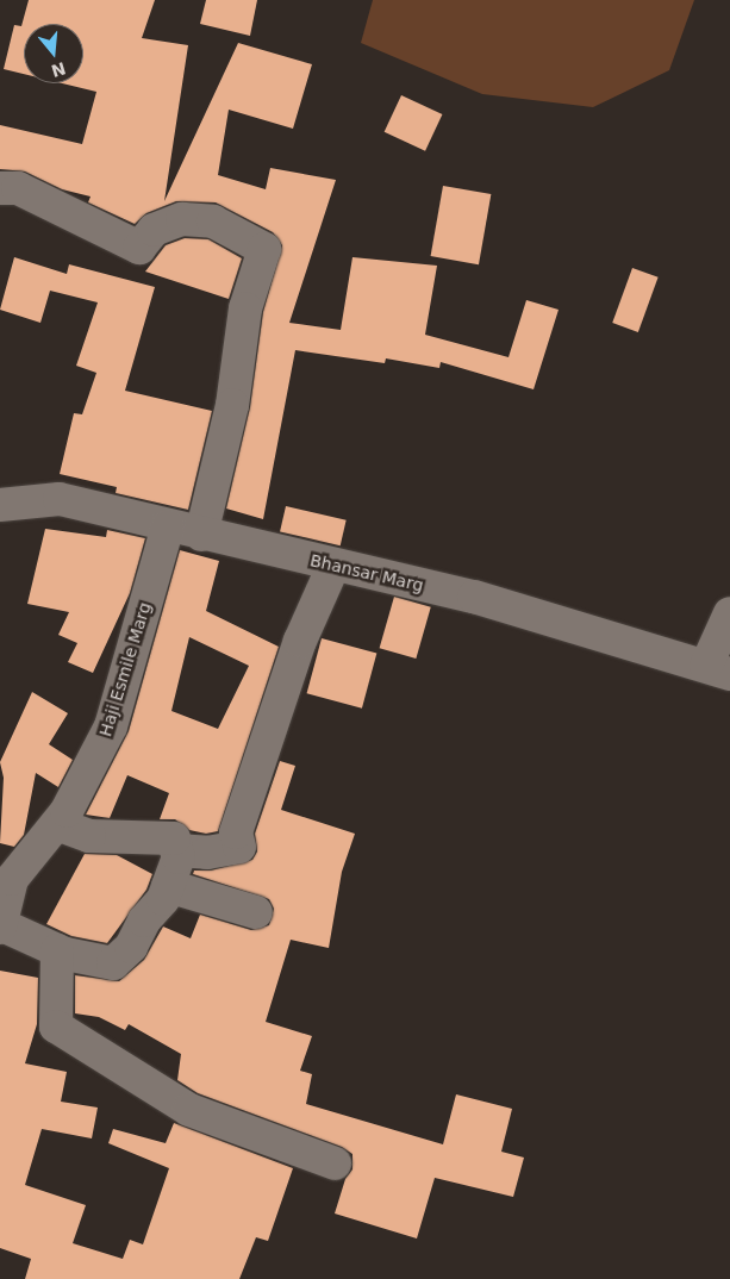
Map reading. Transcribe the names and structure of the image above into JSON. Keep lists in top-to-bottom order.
{
  "streets": {
    "street": ["Bhansar Marg", "Haji Esmile Marg"]
  },
  "crossings": [
    ["Bhansar Marg", "Haji Esmile Marg"]
  ],
  "north": "bottom"
}
